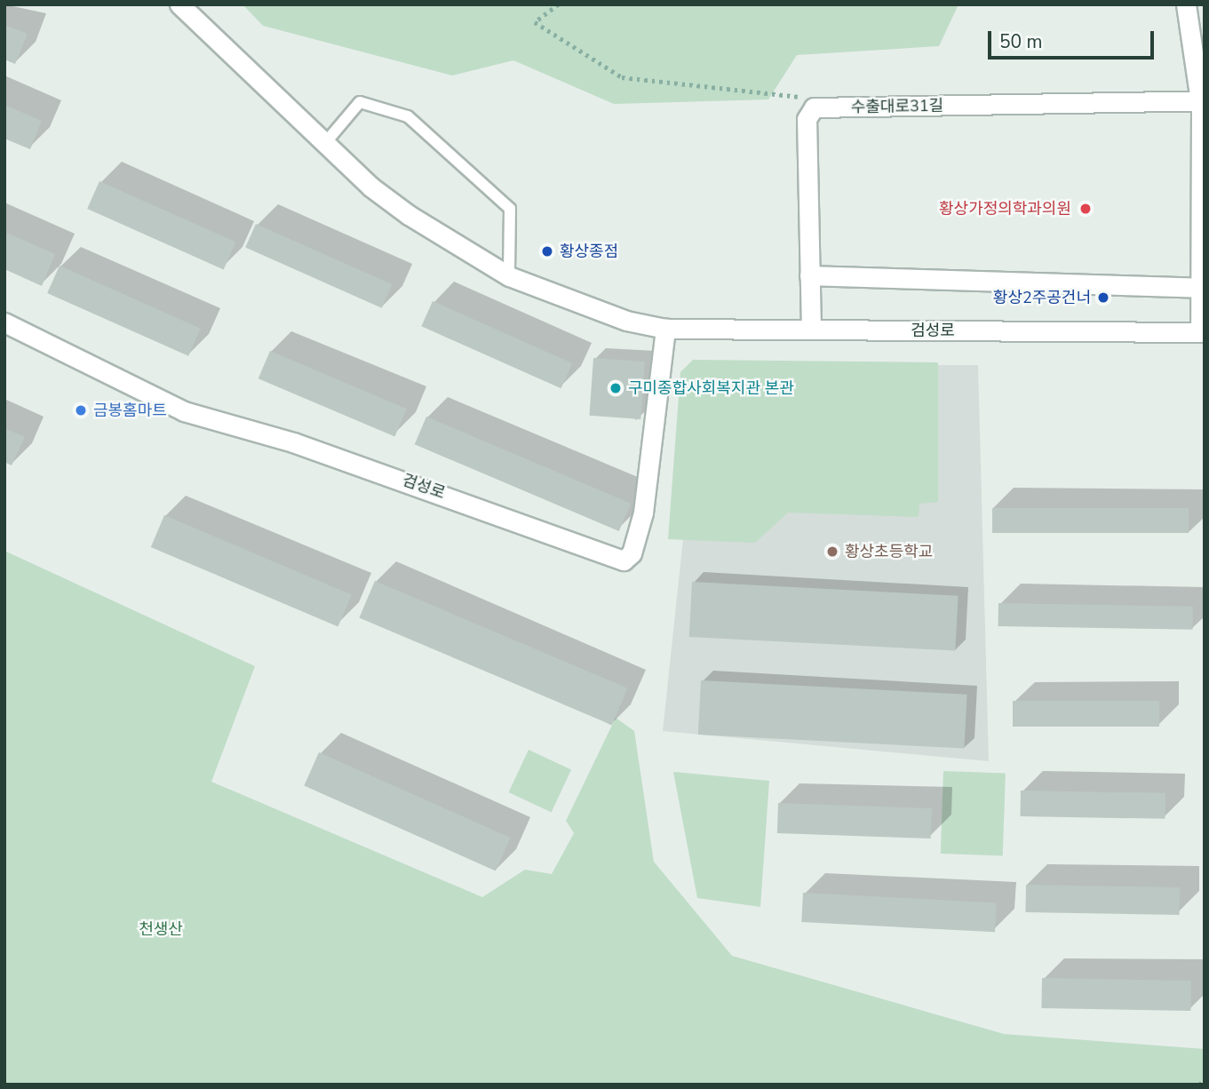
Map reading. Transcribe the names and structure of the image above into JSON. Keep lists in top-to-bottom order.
{
  "streets": {
    "street": ["수출대로31길", "검성로"]
  },
  "crossings": [
    ["수출대로31길", "검성로"]
  ],
  "parks": ["천생산"],
  "places": [
    "황상가정의학과의원",
    "황상종점",
    "황상2주공건너",
    "구미종합사회복지관 본관",
    "금봉홈마트",
    "황상초등학교"
  ],
  "scale_bar": "50 m"
}
